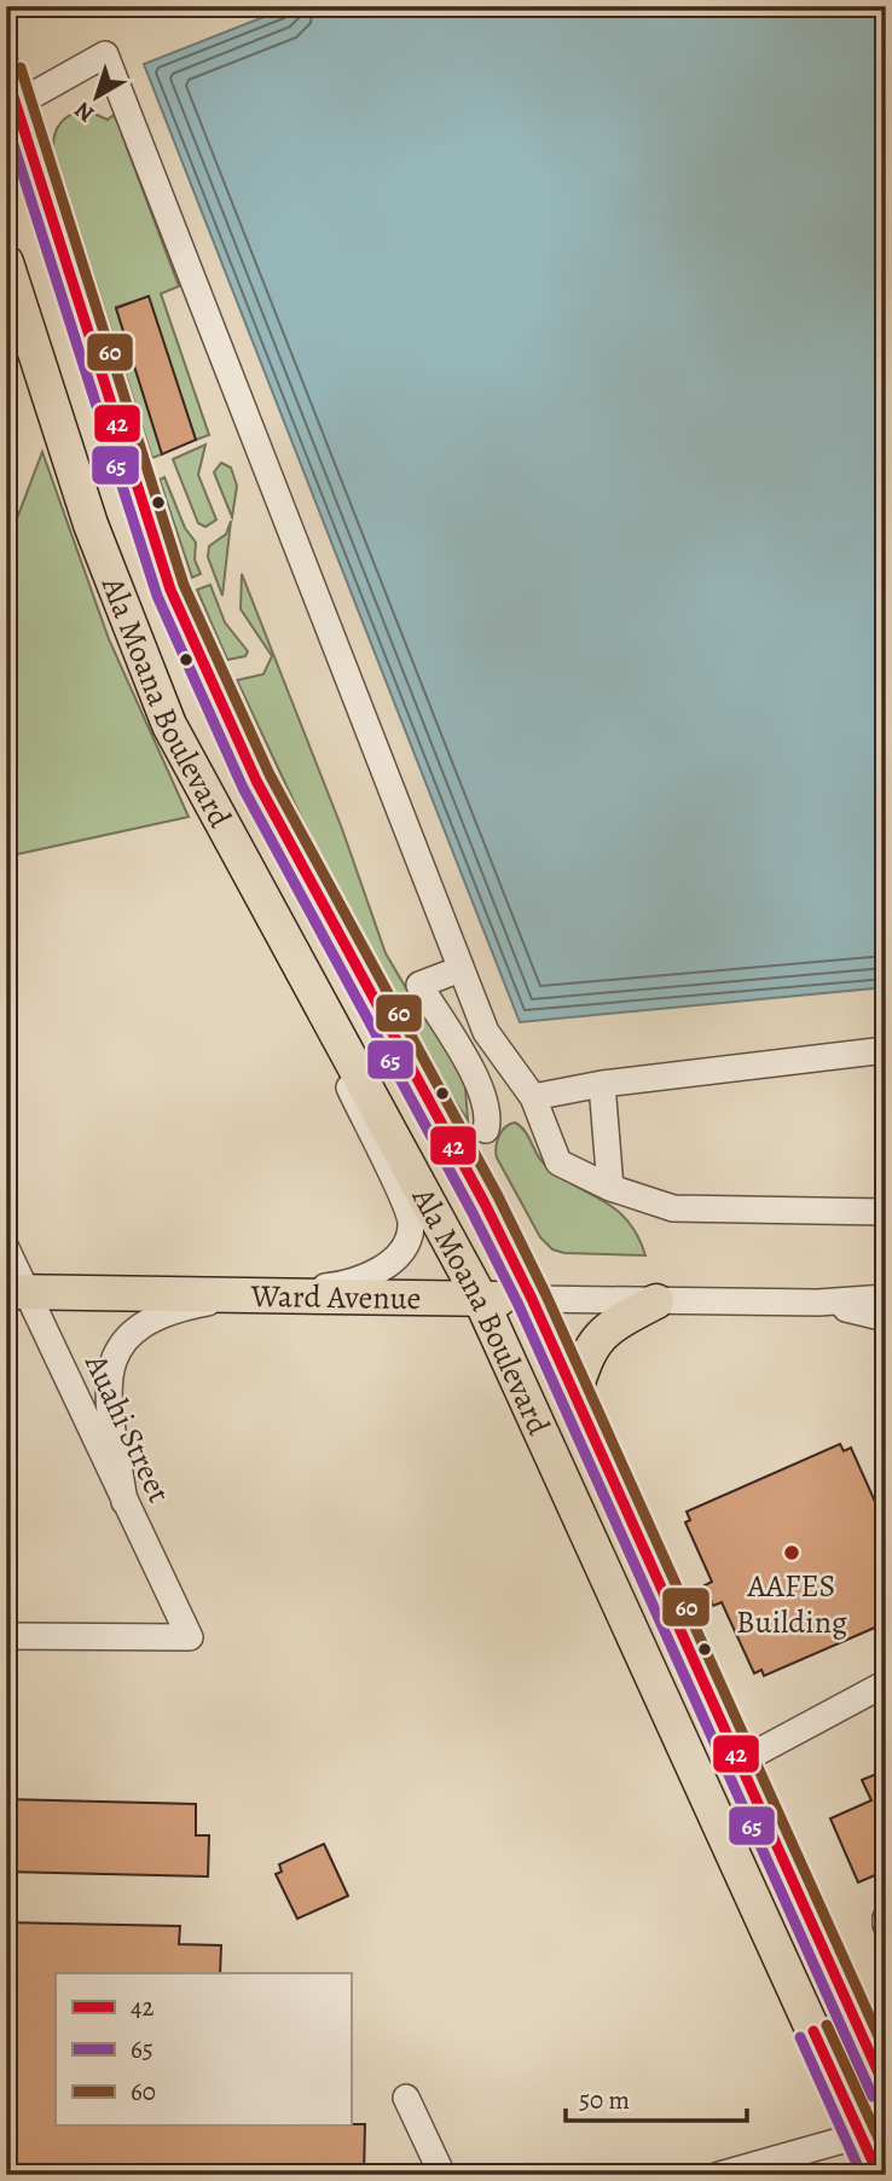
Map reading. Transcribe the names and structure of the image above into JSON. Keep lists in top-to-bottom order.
{
  "streets": {
    "main road": ["Ala Moana Boulevard", "Ward Avenue"],
    "street": ["Auahi Street"]
  },
  "crossings": [
    ["Ala Moana Boulevard", "Ward Avenue"],
    ["Ward Avenue", "Auahi Street"]
  ],
  "places": ["AAFES Building"],
  "lines": ["transit line 60", "transit line 42", "transit line 65"],
  "legend": ["42", "65", "60"],
  "scale_bar": "50 m",
  "north": "bottom left"
}
